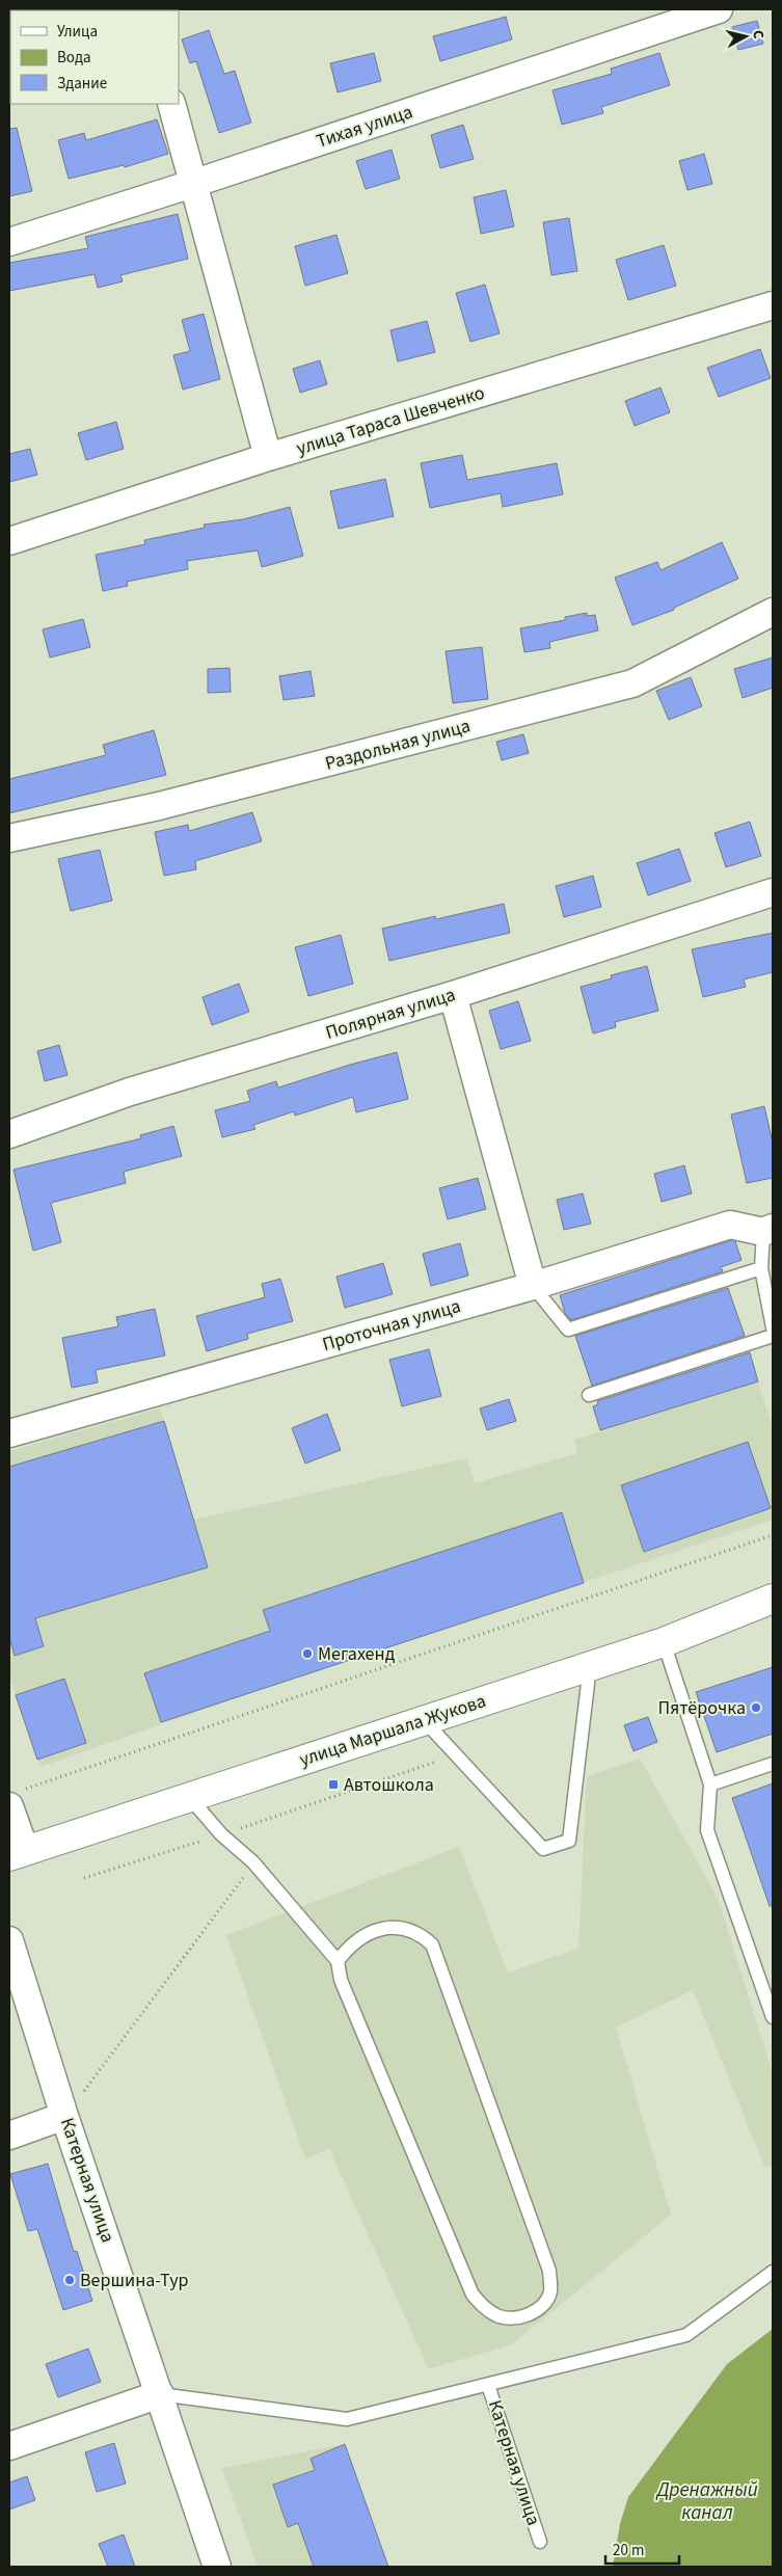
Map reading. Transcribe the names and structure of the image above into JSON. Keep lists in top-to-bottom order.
{
  "streets": {
    "main road": ["улица Маршала Жукова"],
    "street": [
      "Тихая улица",
      "улица Тараса Шевченко",
      "Раздольная улица",
      "Полярная улица",
      "Проточная улица",
      "Катерная улица"
    ]
  },
  "water": ["Дренажный канал"],
  "places": {
    "other": ["Мегахенд", "Пятёрочка", "Вершина-Тур"],
    "transit": ["Автошкола"]
  },
  "legend": ["Улица", "Вода", "Здание"],
  "scale_bar": "20 m",
  "north": "right"
}
